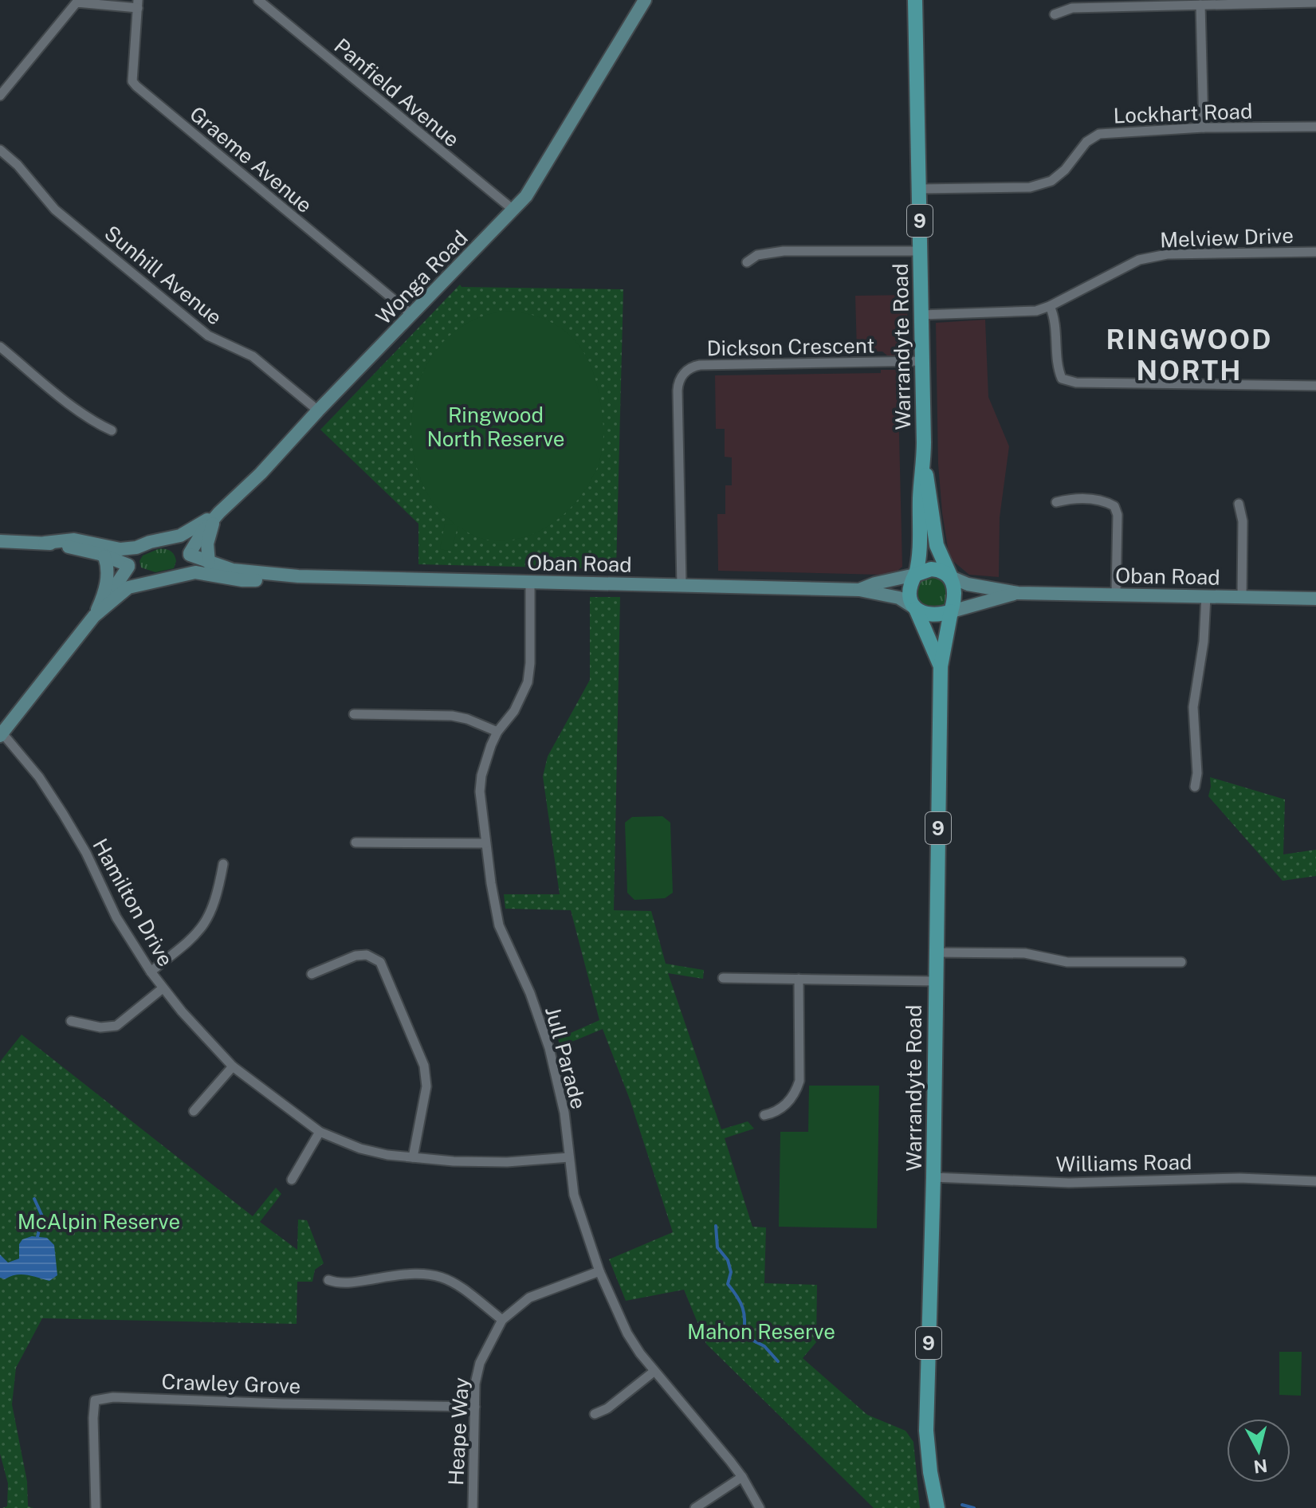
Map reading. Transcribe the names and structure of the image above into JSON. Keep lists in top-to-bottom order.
{
  "streets": {
    "main road": [
      "9",
      "Wonga Road",
      "Warrandyte Road",
      "Oban Road"
    ],
    "street": [
      "Panfield Avenue",
      "Lockhart Road",
      "Graeme Avenue",
      "Melview Drive",
      "Sunhill Avenue",
      "Dickson Crescent",
      "Hamilton Drive",
      "Jull Parade",
      "Williams Road",
      "Crawley Grove",
      "Heape Way"
    ]
  },
  "crossings": [
    ["Panfield Avenue", "Wonga Road"],
    ["Lockhart Road", "Warrandyte Road"],
    ["Graeme Avenue", "Wonga Road"],
    ["9", "Warrandyte Road"],
    ["9", "Oban Road"],
    ["Melview Drive", "Warrandyte Road"],
    ["Sunhill Avenue", "Wonga Road"],
    ["Wonga Road", "Oban Road"],
    ["Dickson Crescent", "Warrandyte Road"],
    ["Dickson Crescent", "Oban Road"],
    ["Warrandyte Road", "Oban Road"],
    ["Warrandyte Road", "Williams Road"],
    ["Oban Road", "Jull Parade"],
    ["Hamilton Drive", "Jull Parade"],
    ["Jull Parade", "Heape Way"],
    ["Crawley Grove", "Heape Way"]
  ],
  "districts": ["RINGWOOD NORTH"],
  "parks": ["Ringwood North Reserve", "McAlpin Reserve", "Mahon Reserve"],
  "north": "bottom"
}
